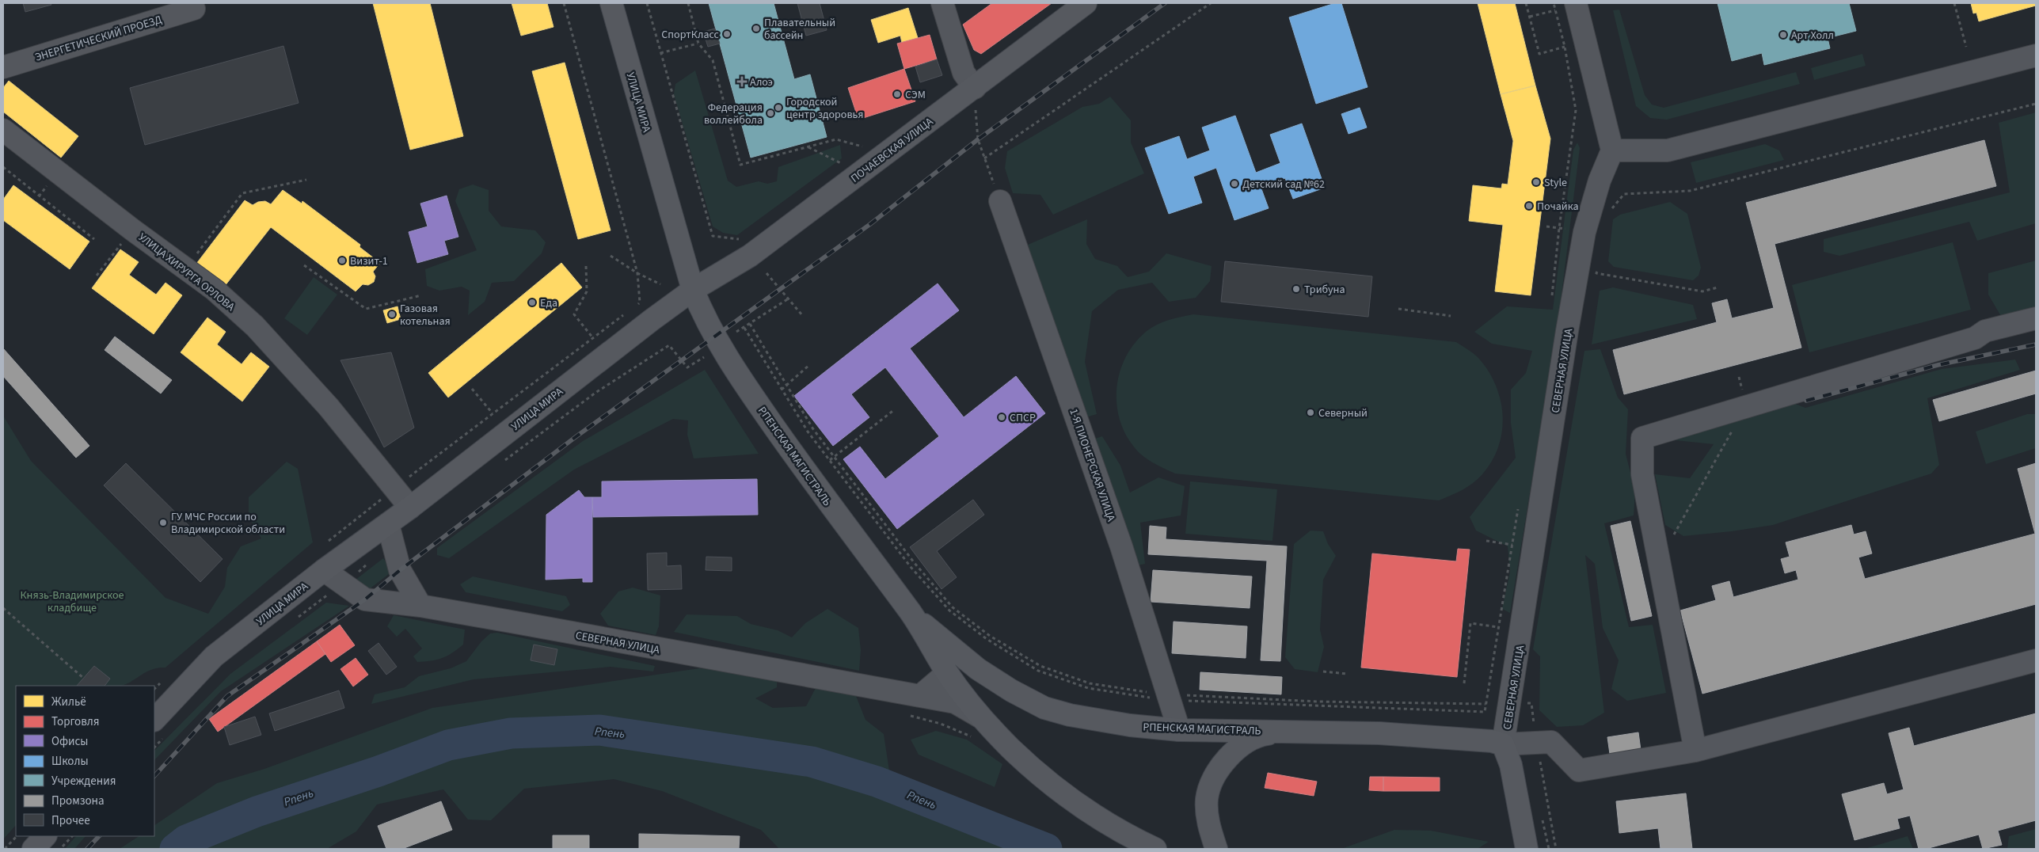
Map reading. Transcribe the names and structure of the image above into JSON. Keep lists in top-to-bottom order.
{
  "streets": {
    "main road": ["УЛИЦА МИРА", "ПОЧАЕВСКАЯ УЛИЦА", "РПЕНСКАЯ МАГИСТРАЛЬ"],
    "street": [
      "ЭНЕРГЕТИЧЕСКИЙ ПРОЕЗД",
      "УЛИЦА ХИРУРГА ОРЛОВА",
      "СЕВЕРНАЯ УЛИЦА",
      "1-Я ПИОНЕРСКАЯ УЛИЦА"
    ]
  },
  "crossings": [
    ["УЛИЦА МИРА", "ПОЧАЕВСКАЯ УЛИЦА"],
    ["УЛИЦА МИРА", "УЛИЦА ХИРУРГА ОРЛОВА"],
    ["УЛИЦА МИРА", "СЕВЕРНАЯ УЛИЦА"],
    ["УЛИЦА МИРА", "РПЕНСКАЯ МАГИСТРАЛЬ"],
    ["ПОЧАЕВСКАЯ УЛИЦА", "РПЕНСКАЯ МАГИСТРАЛЬ"],
    ["СЕВЕРНАЯ УЛИЦА", "РПЕНСКАЯ МАГИСТРАЛЬ"],
    ["РПЕНСКАЯ МАГИСТРАЛЬ", "1-Я ПИОНЕРСКАЯ УЛИЦА"]
  ],
  "water": ["Рпень"],
  "parks": ["Князь-Владимирское кладбище"],
  "places": {
    "other": [
      "Плавательный бассейн",
      "СпортКласс",
      "Арт Холл",
      "СЭМ",
      "Городской центр здоровья",
      "Федерация воллейбола",
      "Style",
      "Детский сад №62",
      "Почайка",
      "Визит-1",
      "Трибуна",
      "Еда",
      "Газовая котельная",
      "Северный",
      "СПСР",
      "ГУ МЧС России по Владимирской области"
    ],
    "health": ["Алоэ"]
  },
  "legend": [
    "Жильё",
    "Торговля",
    "Офисы",
    "Школы",
    "Учреждения",
    "Промзона",
    "Прочее"
  ]
}
